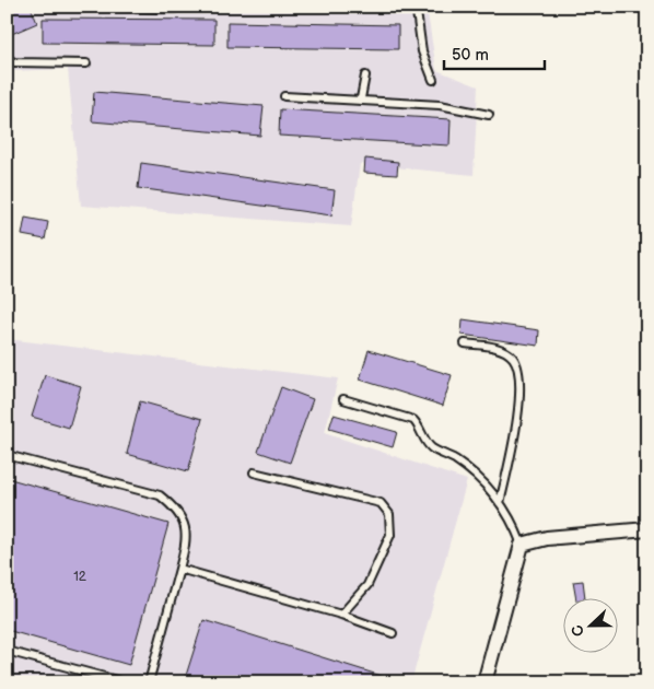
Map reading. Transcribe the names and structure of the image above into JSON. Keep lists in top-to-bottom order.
{
  "house_numbers": ["12"],
  "scale_bar": "50 m",
  "north": "left"
}
